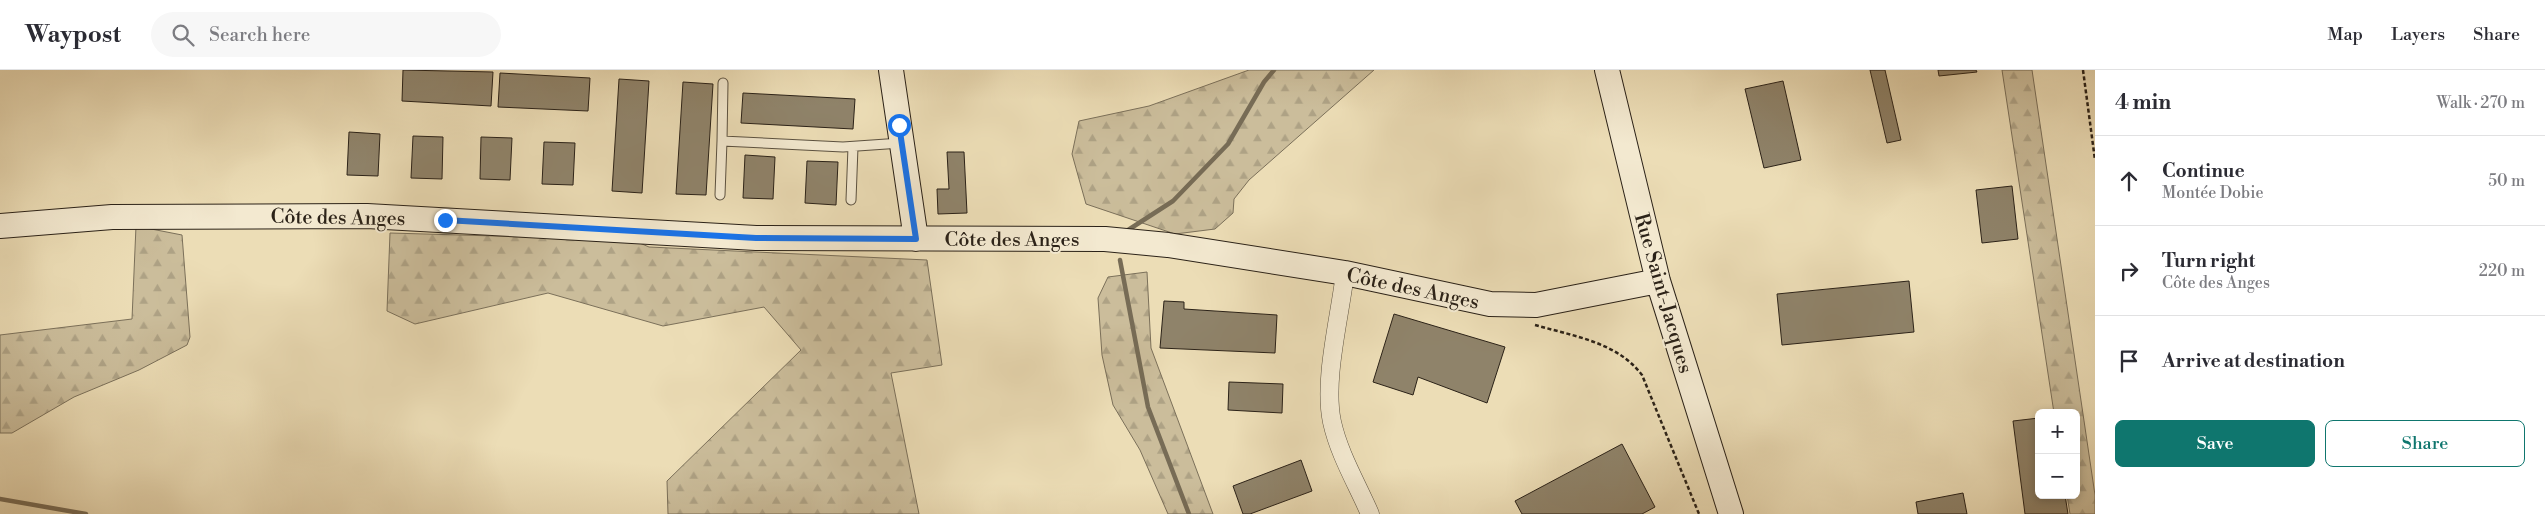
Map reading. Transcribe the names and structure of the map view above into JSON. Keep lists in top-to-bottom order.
{
  "streets": {
    "street": ["Côte des Anges", "Rue Saint-Jacques"]
  },
  "crossings": [
    ["Côte des Anges", "Rue Saint-Jacques"]
  ],
  "page": {
    "header": "Waypost",
    "search": "Search here",
    "nav": ["Map", "Layers", "Share"],
    "heading": ["4 min", "Walk · 270 m"],
    "list": [
      ["Continue", "Montée Dobie", "50 m"],
      ["Turn right", "Côte des Anges", "220 m"],
      "Arrive at destination"
    ],
    "buttons": ["Save", "Share"],
    "map_buttons": ["+", "−"]
  }
}
